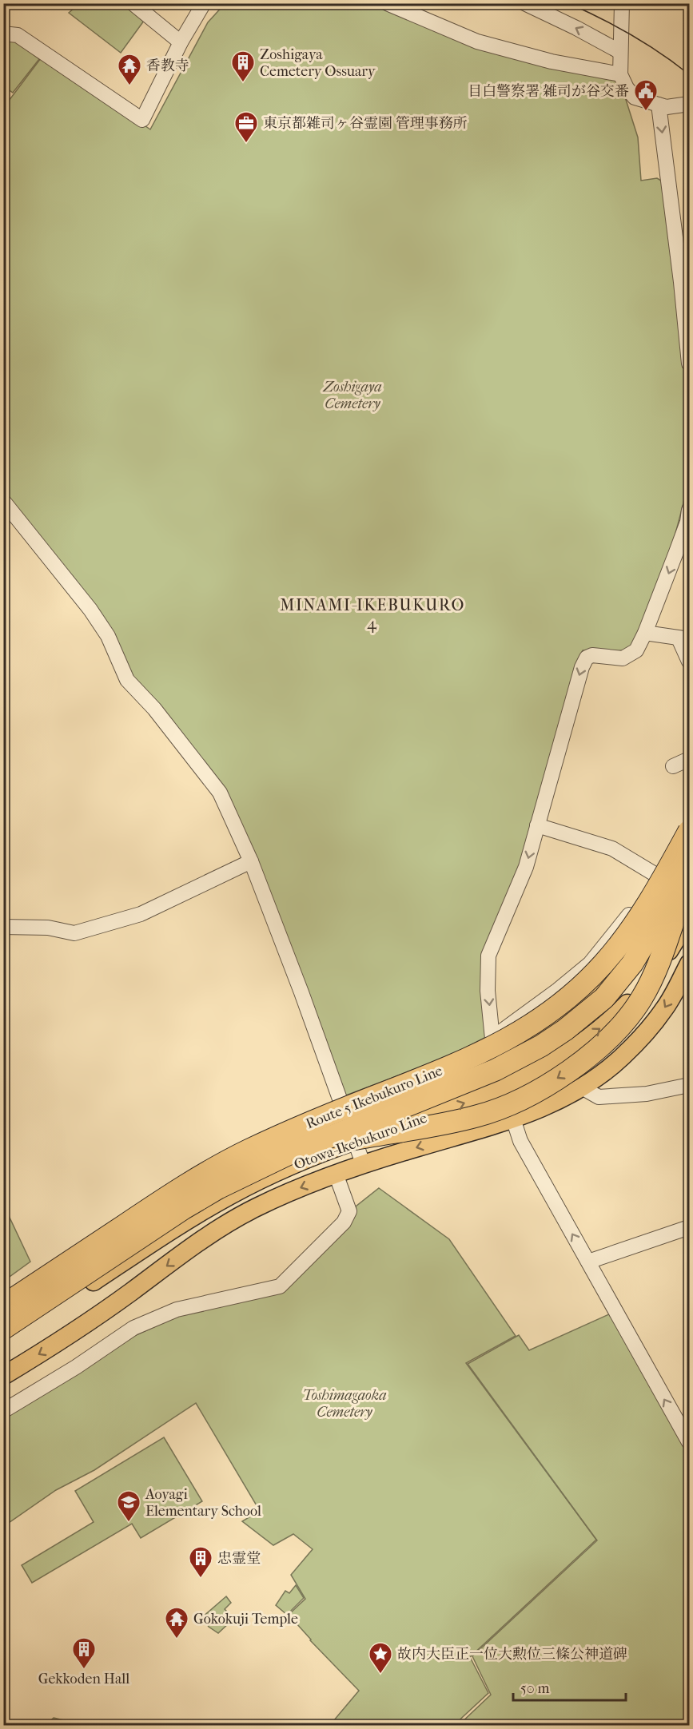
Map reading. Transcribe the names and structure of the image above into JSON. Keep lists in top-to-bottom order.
{
  "streets": {
    "highway": ["Route 5 Ikebukuro Line"],
    "main road": ["Otowa-Ikebukuro Line"]
  },
  "districts": ["MINAMI-IKEBUKURO 4"],
  "parks": ["Zoshigaya Cemetery", "Toshimagaoka Cemetery"],
  "places": {
    "building": ["Zoshigaya Cemetery Ossuary", "忠霊堂", "Gekkoden Hall"],
    "temple": ["香教寺", "Gokokuji Temple"],
    "public building": ["目白警察署 雑司が谷交番"],
    "office": ["東京都雑司ヶ谷霊園 管理事務所"],
    "school or university": ["Aoyagi Elementary School"],
    "place": ["故内大臣正一位大勲位三條公神道碑"]
  },
  "scale_bar": "50 m"
}
